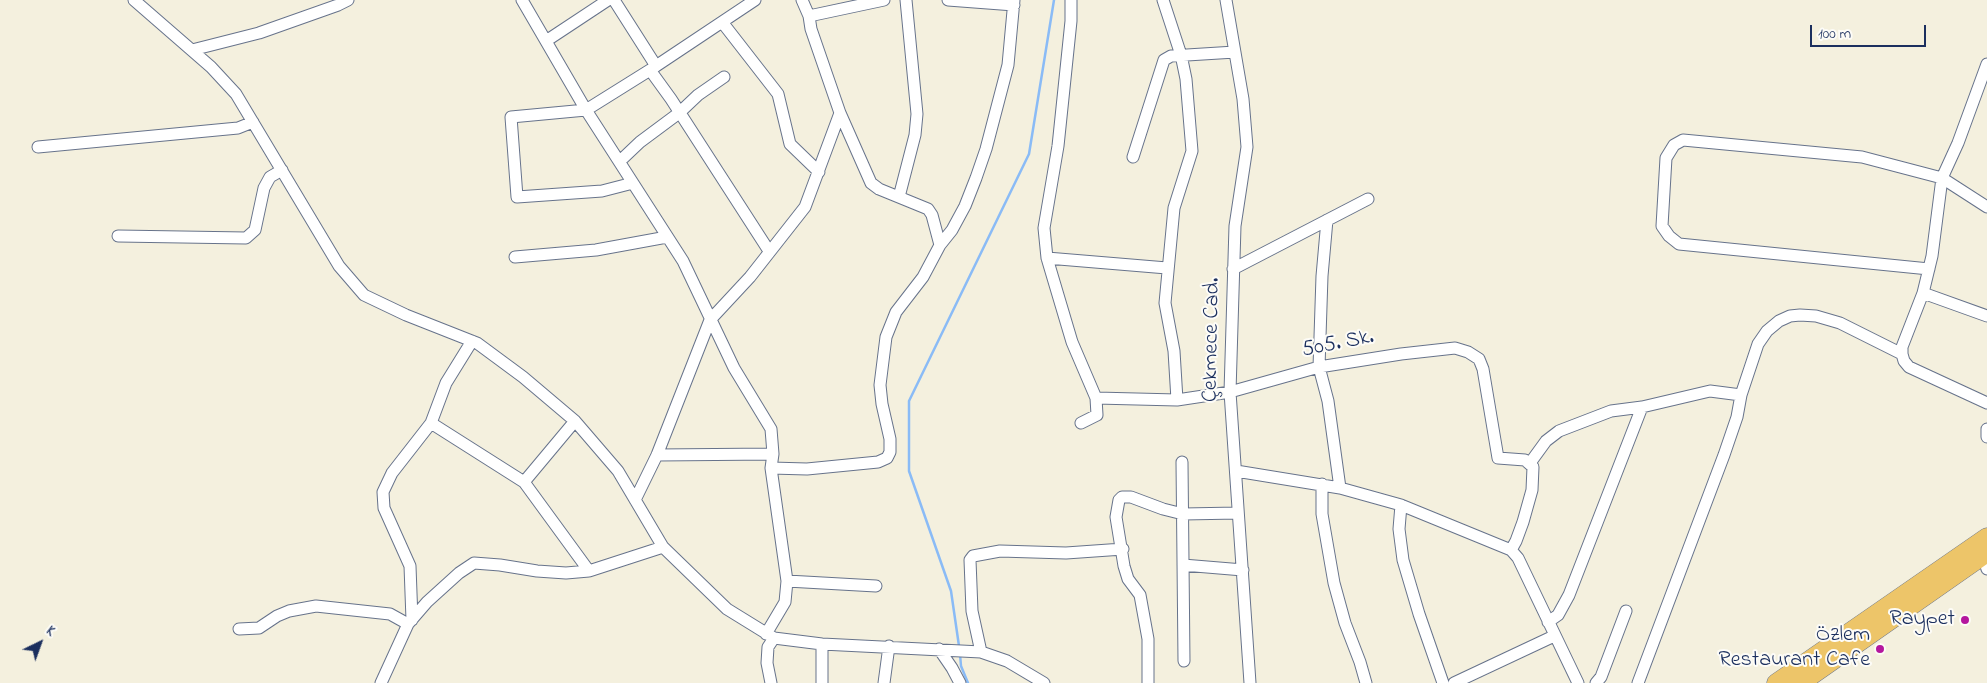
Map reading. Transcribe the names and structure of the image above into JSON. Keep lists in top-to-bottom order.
{
  "streets": {
    "street": ["Çekmece Cad.", "505. Sk."]
  },
  "crossings": [
    ["Çekmece Cad.", "505. Sk."]
  ],
  "places": ["Raypet", "Özlem Restaurant Cafe"],
  "scale_bar": "100 m",
  "north": "top right"
}
